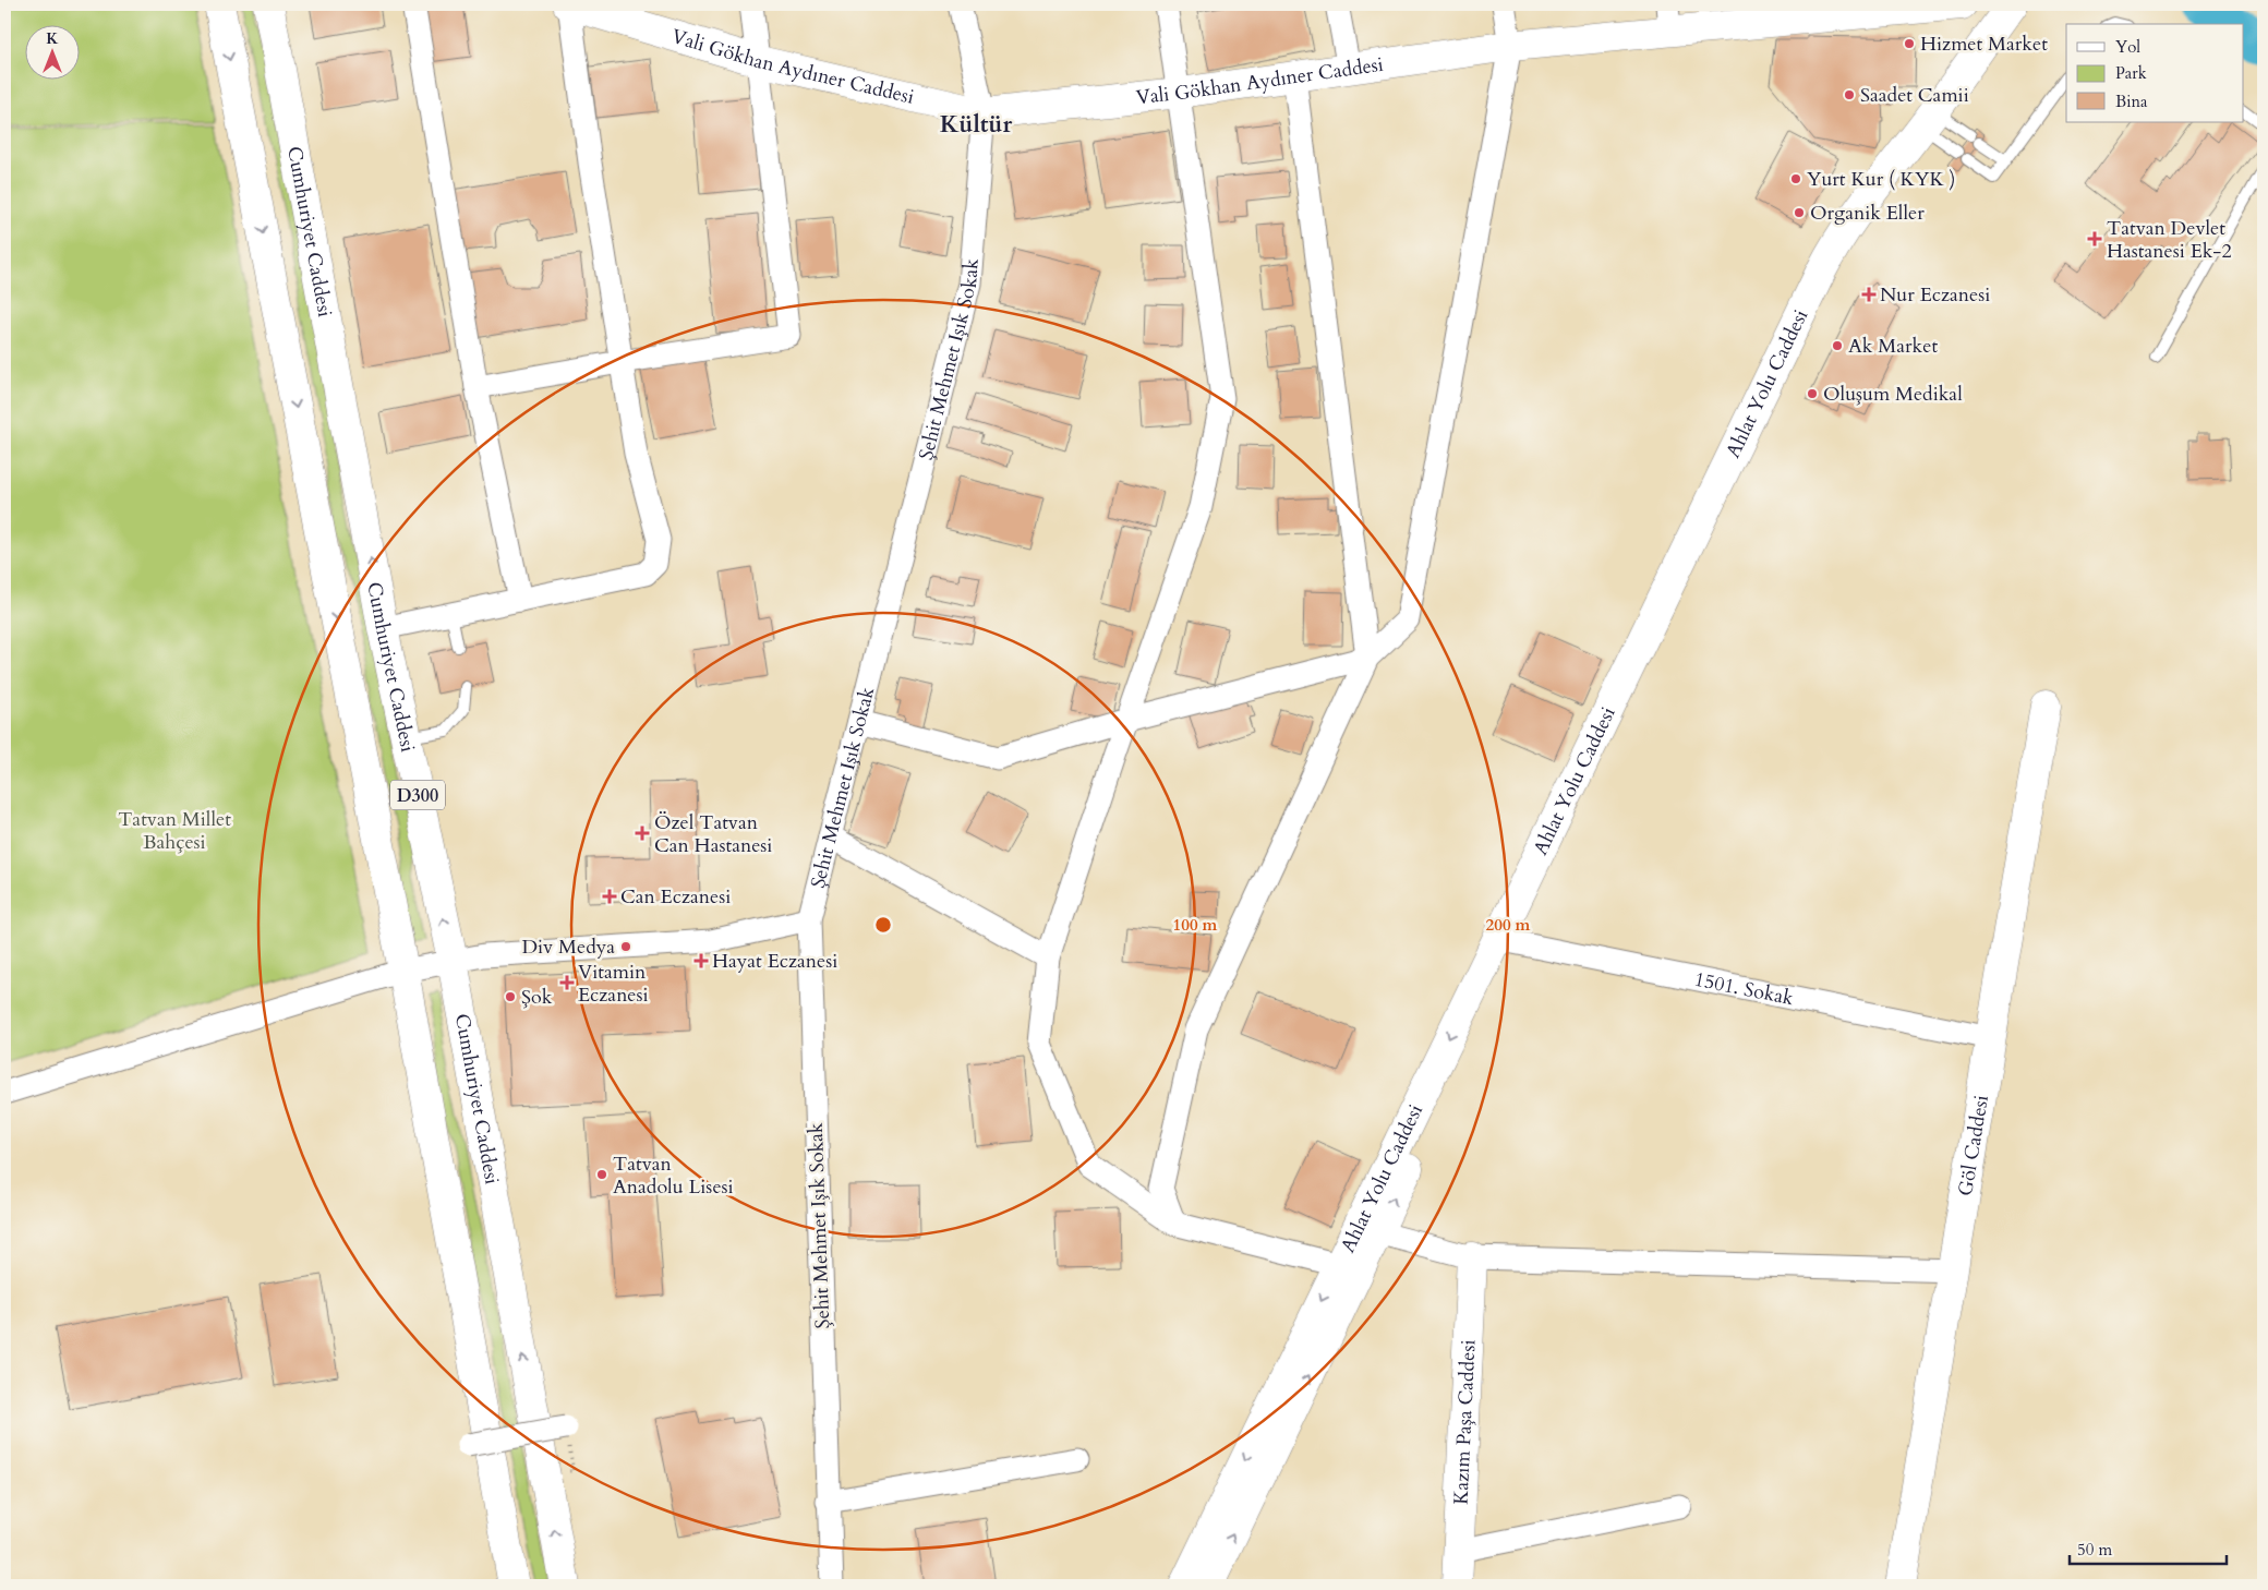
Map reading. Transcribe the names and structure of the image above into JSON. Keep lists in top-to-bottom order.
{
  "streets": {
    "main road": [
      "Vali Gökhan Aydıner Caddesi",
      "Cumhuriyet Caddesi",
      "Ahlat Yolu Caddesi",
      "D300",
      "Göl Caddesi",
      "Kazım Paşa Caddesi"
    ],
    "street": ["Şehit Mehmet Işık Sokak", "1501. Sokak"]
  },
  "crossings": [
    ["Vali Gökhan Aydıner Caddesi", "Şehit Mehmet Işık Sokak"],
    ["Ahlat Yolu Caddesi", "1501. Sokak"],
    ["1501. Sokak", "Göl Caddesi"]
  ],
  "districts": ["Kültür"],
  "parks": ["Tatvan Millet Bahçesi"],
  "places": {
    "other": [
      "Hizmet Market",
      "Saadet Camii",
      "Yurt Kur ( KYK )",
      "Organik Eller",
      "Ak Market",
      "Oluşum Medikal",
      "Div Medya",
      "Şok",
      "Tatvan Anadolu Lisesi"
    ],
    "health": [
      "Tatvan Devlet Hastanesi Ek-2",
      "Nur Eczanesi",
      "Özel Tatvan Can Hastanesi",
      "Can Eczanesi",
      "Hayat Eczanesi",
      "Vitamin Eczanesi"
    ]
  },
  "legend": ["Yol", "Park", "Bina"],
  "scale_bar": "50 m",
  "north": "top",
  "rings": ["100 m", "200 m"]
}
